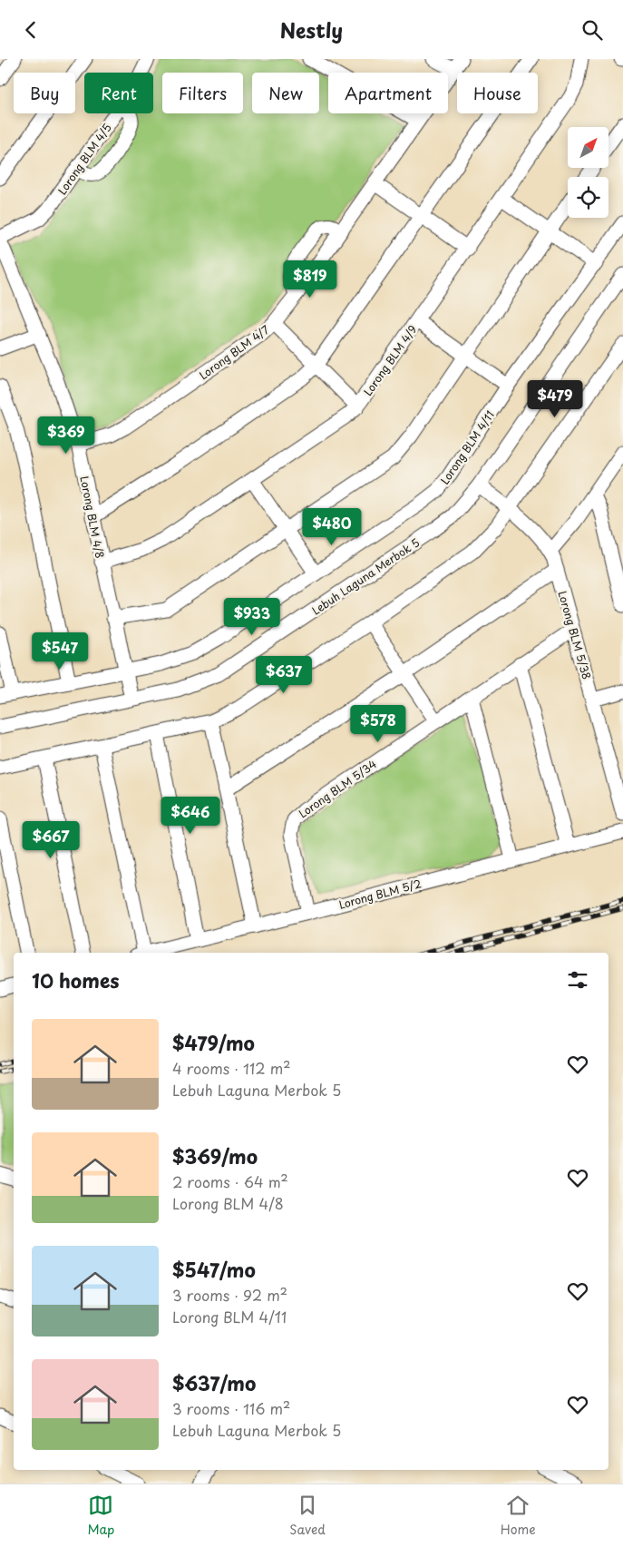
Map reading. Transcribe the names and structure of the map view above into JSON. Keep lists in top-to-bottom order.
{
  "streets": {
    "street": [
      "Lorong BLM 4/5",
      "Lorong BLM 4/7",
      "Lorong BLM 4/9",
      "Lorong BLM 4/11",
      "Lorong BLM 4/8",
      "Lebuh Laguna Merbok 5",
      "Lorong BLM 5/38",
      "Lorong BLM 5/34",
      "Lorong BLM 5/2"
    ]
  },
  "crossings": [
    ["Lorong BLM 4/5", "Lorong BLM 4/8"],
    ["Lorong BLM 4/7", "Lorong BLM 4/8"],
    ["Lorong BLM 4/9", "Lorong BLM 4/8"],
    ["Lorong BLM 4/11", "Lorong BLM 4/8"],
    ["Lorong BLM 4/8", "Lebuh Laguna Merbok 5"],
    ["Lebuh Laguna Merbok 5", "Lorong BLM 5/38"],
    ["Lorong BLM 5/38", "Lorong BLM 5/34"],
    ["Lorong BLM 5/34", "Lorong BLM 5/2"]
  ],
  "north": "top right",
  "page": {
    "header": "Nestly",
    "chip": [
      "Buy",
      "Rent",
      "Filters",
      "New",
      "Apartment",
      "House"
    ],
    "price": [
      "$819",
      "$479",
      "$369",
      "$480",
      "$933",
      "$547",
      "$637",
      "$578",
      "$646",
      "$667"
    ],
    "heading": "10 homes",
    "list": [
      {
        "name": "$479/mo",
        "note": "4 rooms · 112 m² · Lebuh Laguna Merbok 5"
      },
      {
        "name": "$369/mo",
        "note": "2 rooms · 64 m² · Lorong BLM 4/8"
      },
      {
        "name": "$547/mo",
        "note": "3 rooms · 92 m² · Lorong BLM 4/11"
      },
      {
        "name": "$637/mo",
        "note": "3 rooms · 116 m² · Lebuh Laguna Merbok 5"
      }
    ],
    "tabs": ["Map", "Saved", "Home"]
  }
}
